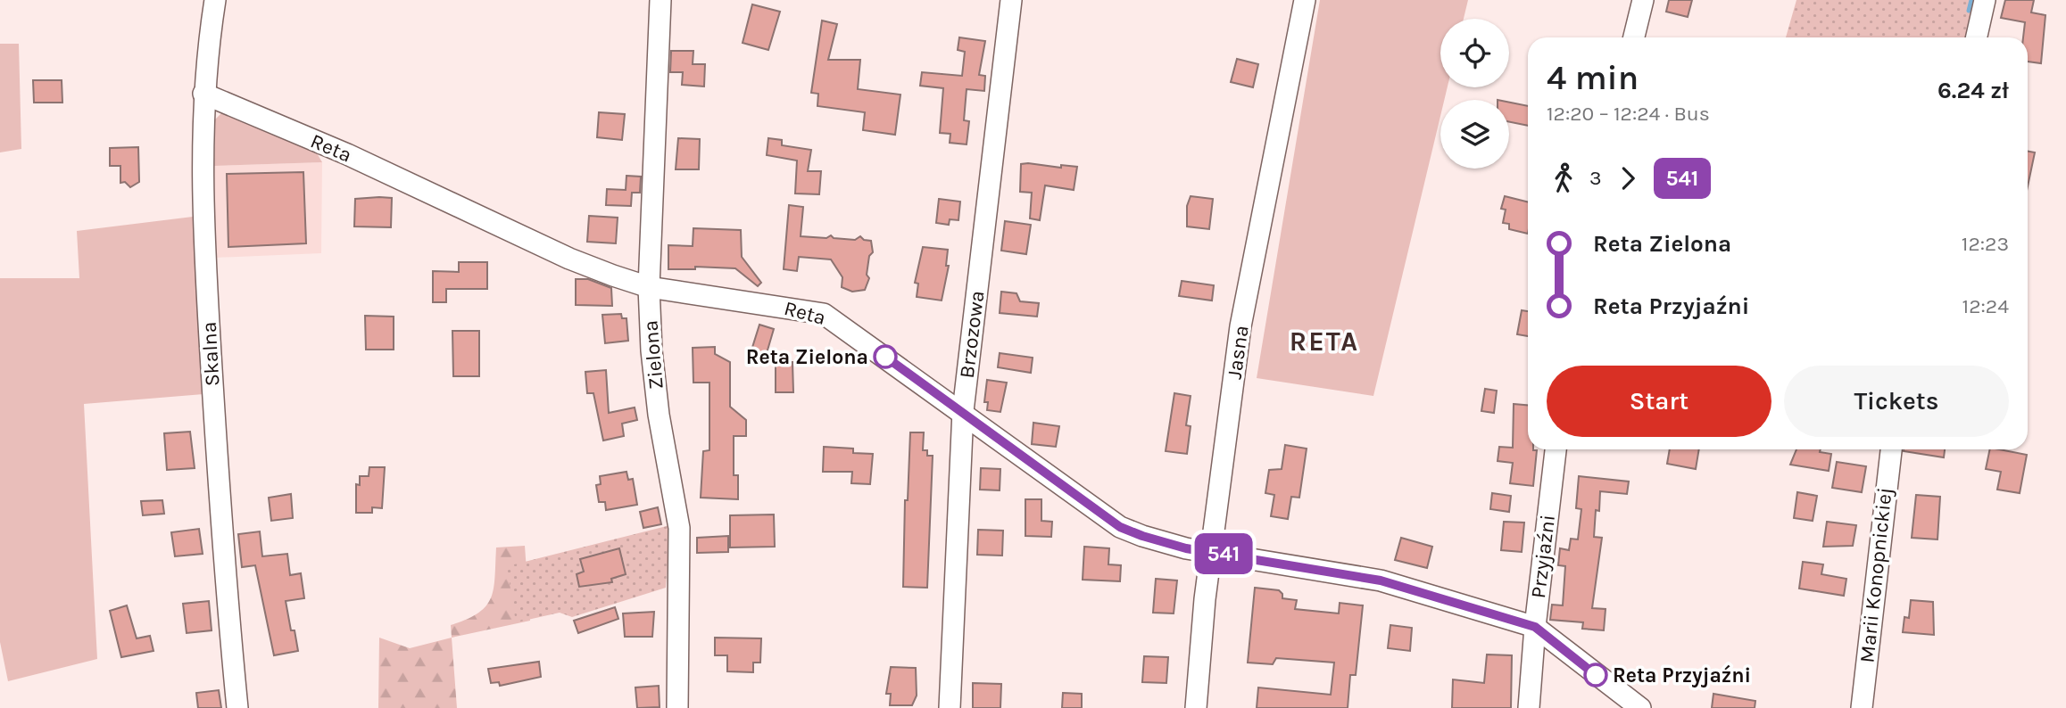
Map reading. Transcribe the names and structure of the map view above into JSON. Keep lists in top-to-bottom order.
{
  "streets": {
    "street": [
      "Reta",
      "Brzozowa",
      "Jasna",
      "Skalna",
      "Zielona",
      "Przyjaźni",
      "Marii Konopnickiej"
    ]
  },
  "crossings": [
    ["Reta", "Brzozowa"],
    ["Reta", "Jasna"],
    ["Reta", "Skalna"],
    ["Reta", "Zielona"],
    ["Reta", "Przyjaźni"]
  ],
  "districts": ["RETA"],
  "places": ["Reta Zielona", "Reta Przyjaźni"],
  "lines": ["bus line 541"],
  "page": {
    "on_map": "541",
    "heading": ["4 min", "12:20 – 12:24 · Bus", "6.24 zł"],
    "legs": ["3", "541"],
    "list": [
      {
        "name": "Reta Zielona",
        "value": "12:23"
      },
      {
        "name": "Reta Przyjaźni",
        "value": "12:24"
      }
    ],
    "buttons": ["Start", "Tickets"]
  }
}
